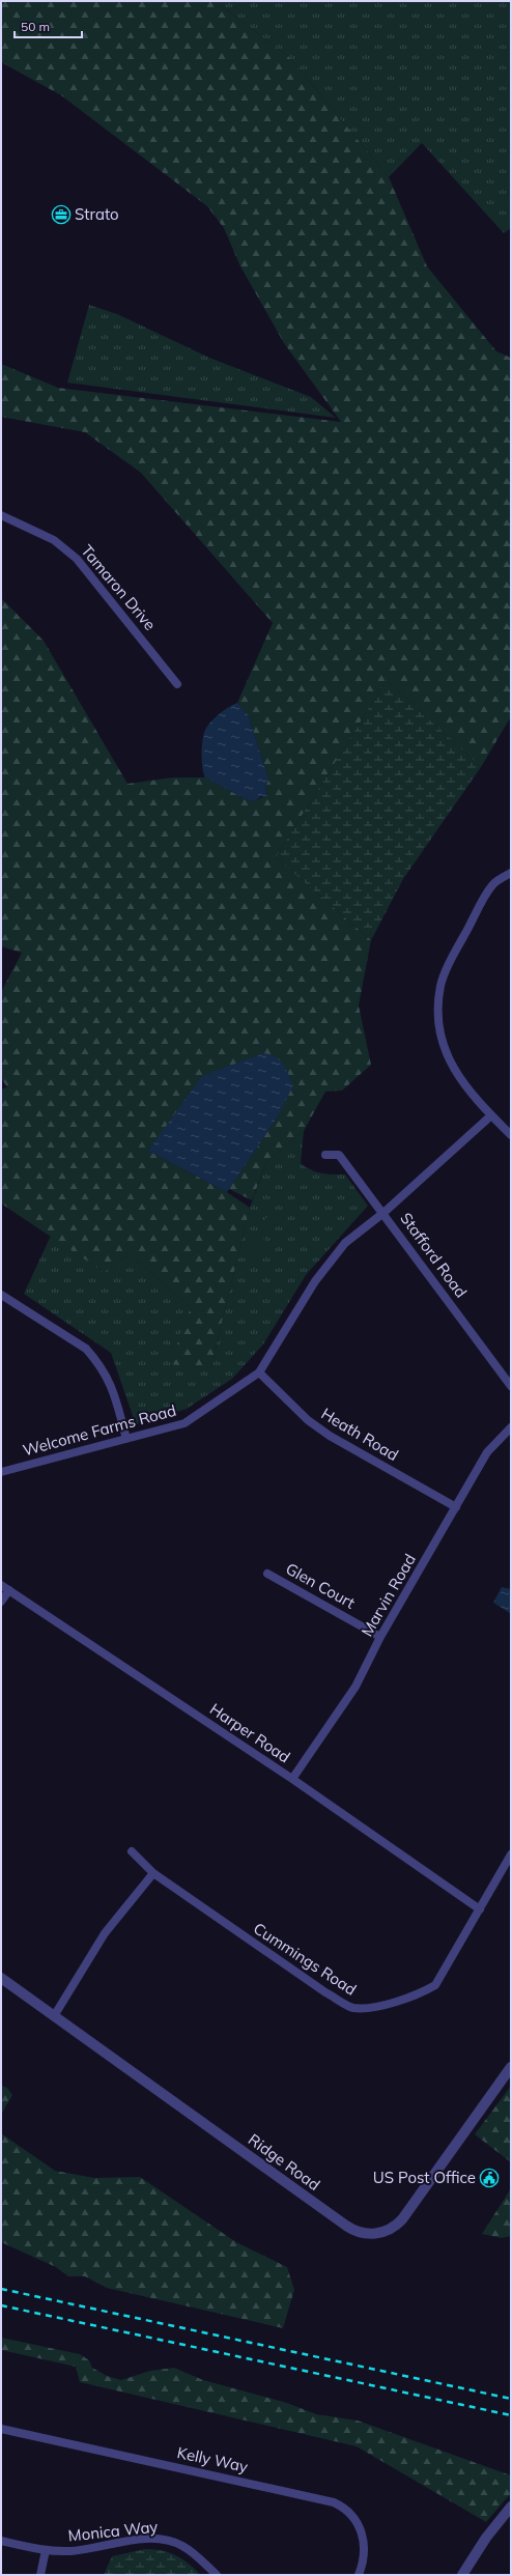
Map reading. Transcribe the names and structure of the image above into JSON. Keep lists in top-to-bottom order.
{
  "streets": {
    "street": [
      "Tamaron Drive",
      "Stafford Road",
      "Welcome Farms Road",
      "Heath Road",
      "Glen Court",
      "Marvin Road",
      "Harper Road",
      "Cummings Road",
      "Ridge Road",
      "Kelly Way",
      "Monica Way"
    ]
  },
  "crossings": [
    ["Stafford Road", "Welcome Farms Road"],
    ["Welcome Farms Road", "Heath Road"],
    ["Heath Road", "Marvin Road"],
    ["Glen Court", "Marvin Road"],
    ["Marvin Road", "Harper Road"],
    ["Harper Road", "Cummings Road"]
  ],
  "places": {
    "office": ["Strato"],
    "public building": ["US Post Office"]
  },
  "scale_bar": "50 m"
}
